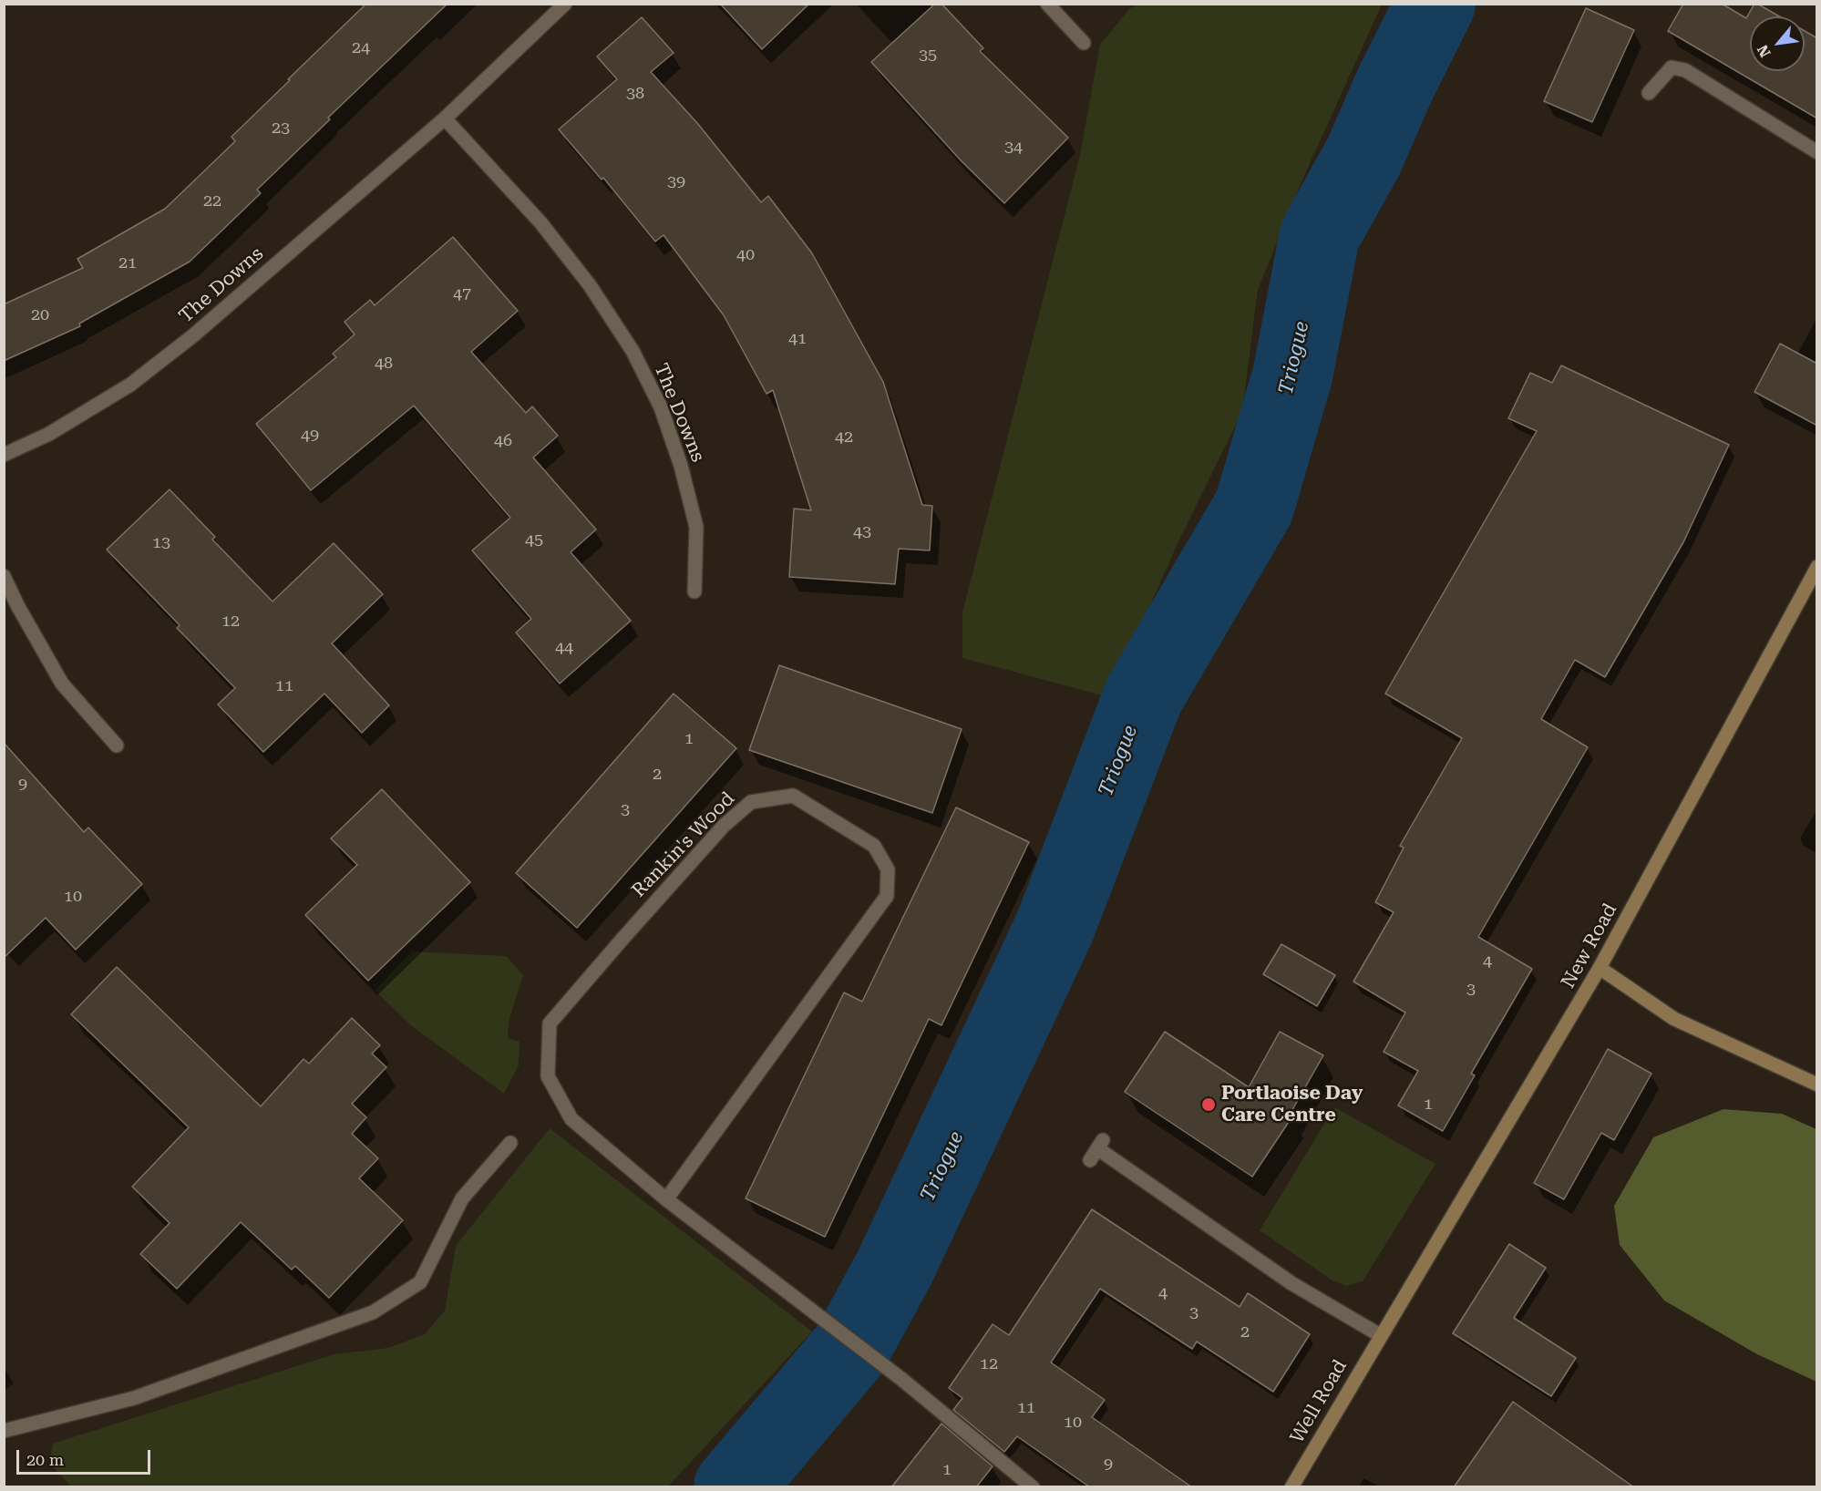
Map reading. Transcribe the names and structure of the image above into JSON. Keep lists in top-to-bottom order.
{
  "streets": {
    "main road": ["New Road", "Well Road"],
    "street": ["The Downs", "Rankin's Wood"]
  },
  "crossings": [
    ["New Road", "Well Road"]
  ],
  "water": ["Triogue"],
  "places": ["Portlaoise Day Care Centre"],
  "house_numbers": [
    "24",
    "35",
    "38",
    "23",
    "34",
    "39",
    "22",
    "40",
    "21",
    "47",
    "20",
    "41",
    "48",
    "49",
    "42",
    "46",
    "43",
    "45",
    "13",
    "12",
    "44",
    "11",
    "1",
    "2",
    "9",
    "3",
    "10",
    "4",
    "3",
    "1",
    "4",
    "3",
    "2",
    "12",
    "11",
    "10",
    "9",
    "1"
  ],
  "scale_bar": "20 m",
  "north": "bottom left"
}
